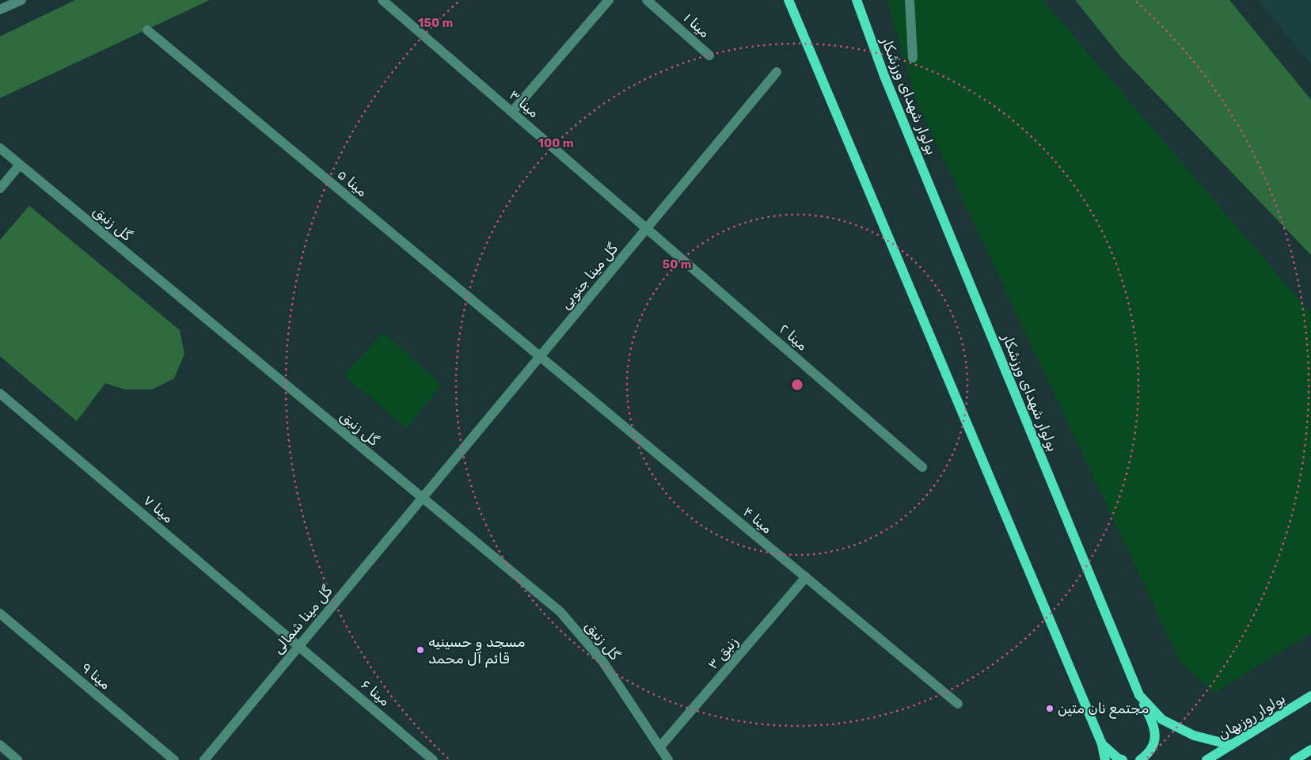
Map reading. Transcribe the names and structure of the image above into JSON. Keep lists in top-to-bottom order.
{
  "streets": {
    "main road": ["بولوار شهدای ورزشکار", "بولوار روزبهان"],
    "street": [
      "مینا ۱",
      "مینا ۳",
      "مینا ۵",
      "گل زنبق",
      "گل مینا جنوبی",
      "مینا ۲",
      "مینا ۷",
      "مینا ۴",
      "گل مینا شمالی",
      "زنبق ۳",
      "مینا ۹",
      "مینا ۶"
    ]
  },
  "crossings": [
    ["بولوار شهدای ورزشکار", "بولوار روزبهان"],
    ["مینا ۳", "گل مینا جنوبی"],
    ["مینا ۳", "مینا ۲"],
    ["مینا ۵", "گل مینا جنوبی"],
    ["مینا ۵", "مینا ۴"],
    ["گل زنبق", "گل مینا جنوبی"],
    ["گل زنبق", "گل مینا شمالی"],
    ["گل زنبق", "زنبق ۳"],
    ["گل مینا جنوبی", "مینا ۲"],
    ["گل مینا جنوبی", "مینا ۴"],
    ["گل مینا جنوبی", "گل مینا شمالی"],
    ["مینا ۷", "گل مینا شمالی"],
    ["مینا ۷", "مینا ۶"],
    ["مینا ۴", "زنبق ۳"],
    ["گل مینا شمالی", "مینا ۶"]
  ],
  "places": ["مسجد و حسینیه قائم آل محمد", "مجتمع نان متین"],
  "rings": ["150 m", "100 m", "50 m"]
}
